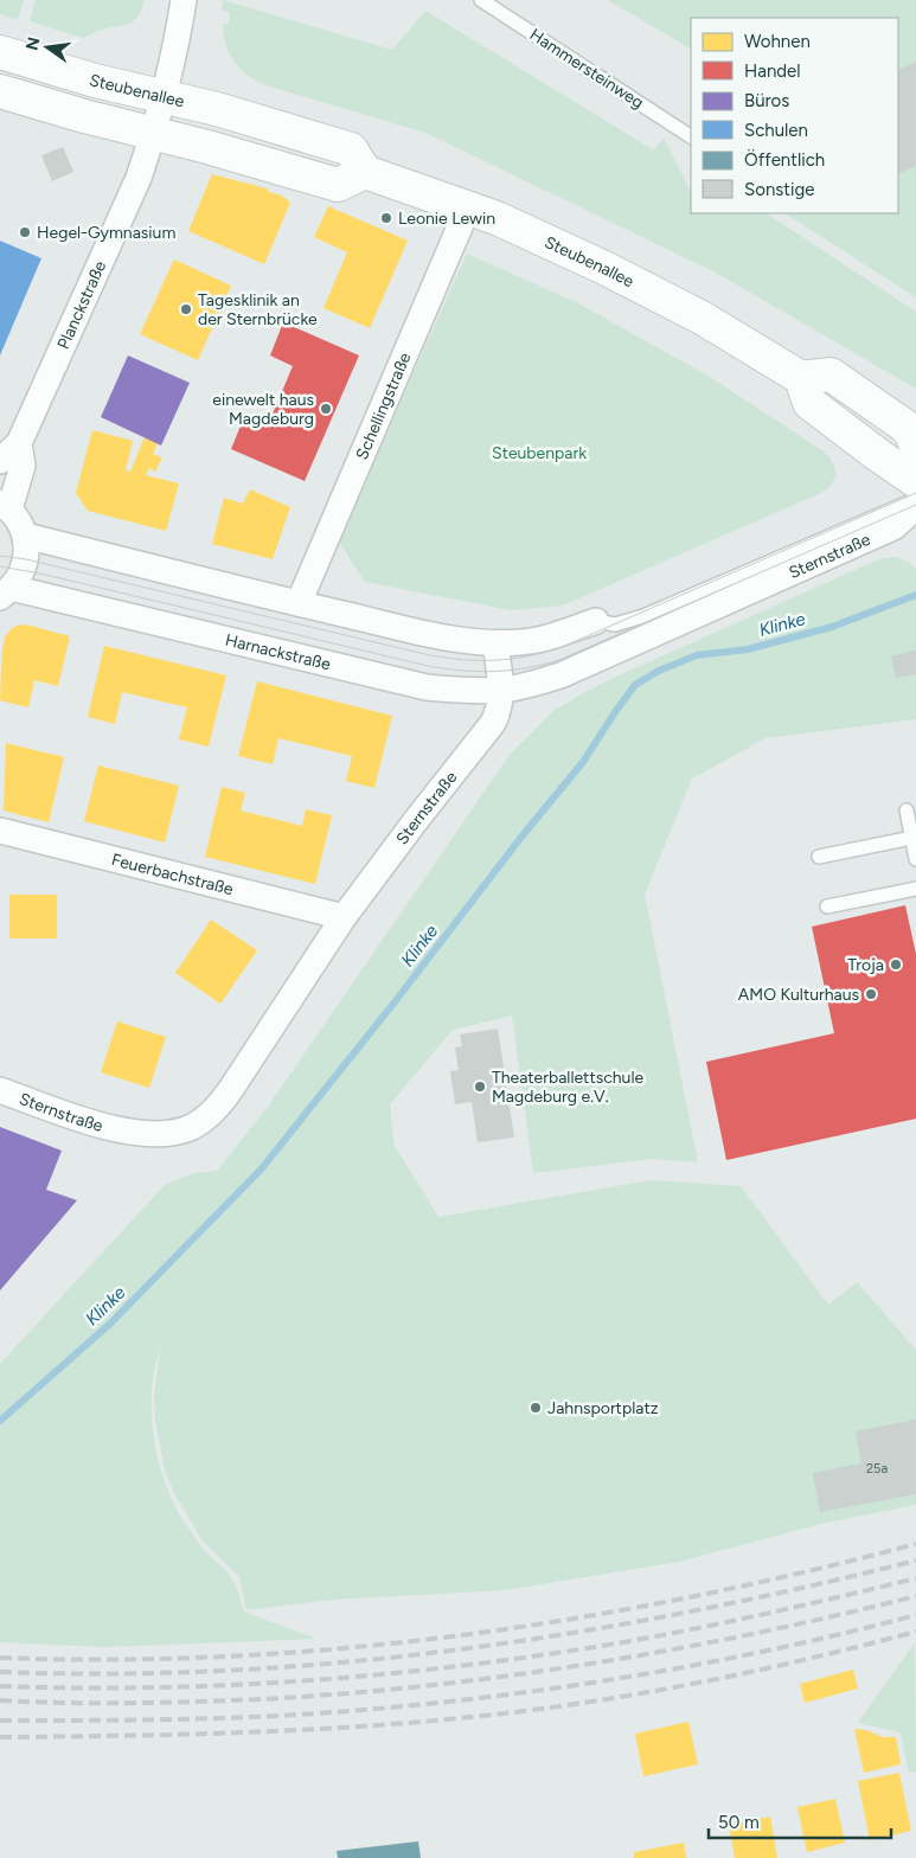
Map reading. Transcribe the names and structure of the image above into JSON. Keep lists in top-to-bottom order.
{
  "streets": {
    "main road": ["Steubenallee"],
    "street": [
      "Planckstraße",
      "Schellingstraße",
      "Sternstraße",
      "Harnackstraße",
      "Feuerbachstraße"
    ],
    "lane": ["Hammersteinweg"]
  },
  "crossings": [
    ["Steubenallee", "Planckstraße"],
    ["Steubenallee", "Schellingstraße"],
    ["Sternstraße", "Harnackstraße"],
    ["Sternstraße", "Feuerbachstraße"]
  ],
  "water": ["Klinke"],
  "parks": ["Steubenpark"],
  "places": [
    "Leonie Lewin",
    "Hegel-Gymnasium",
    "Tagesklinik an der Sternbrücke",
    "einewelt haus Magdeburg",
    "Troja",
    "AMO Kulturhaus",
    "Theaterballettschule Magdeburg e.V.",
    "Jahnsportplatz"
  ],
  "house_numbers": ["25a"],
  "legend": [
    "Wohnen",
    "Handel",
    "Büros",
    "Schulen",
    "Öffentlich",
    "Sonstige"
  ],
  "scale_bar": "50 m",
  "north": "left"
}
